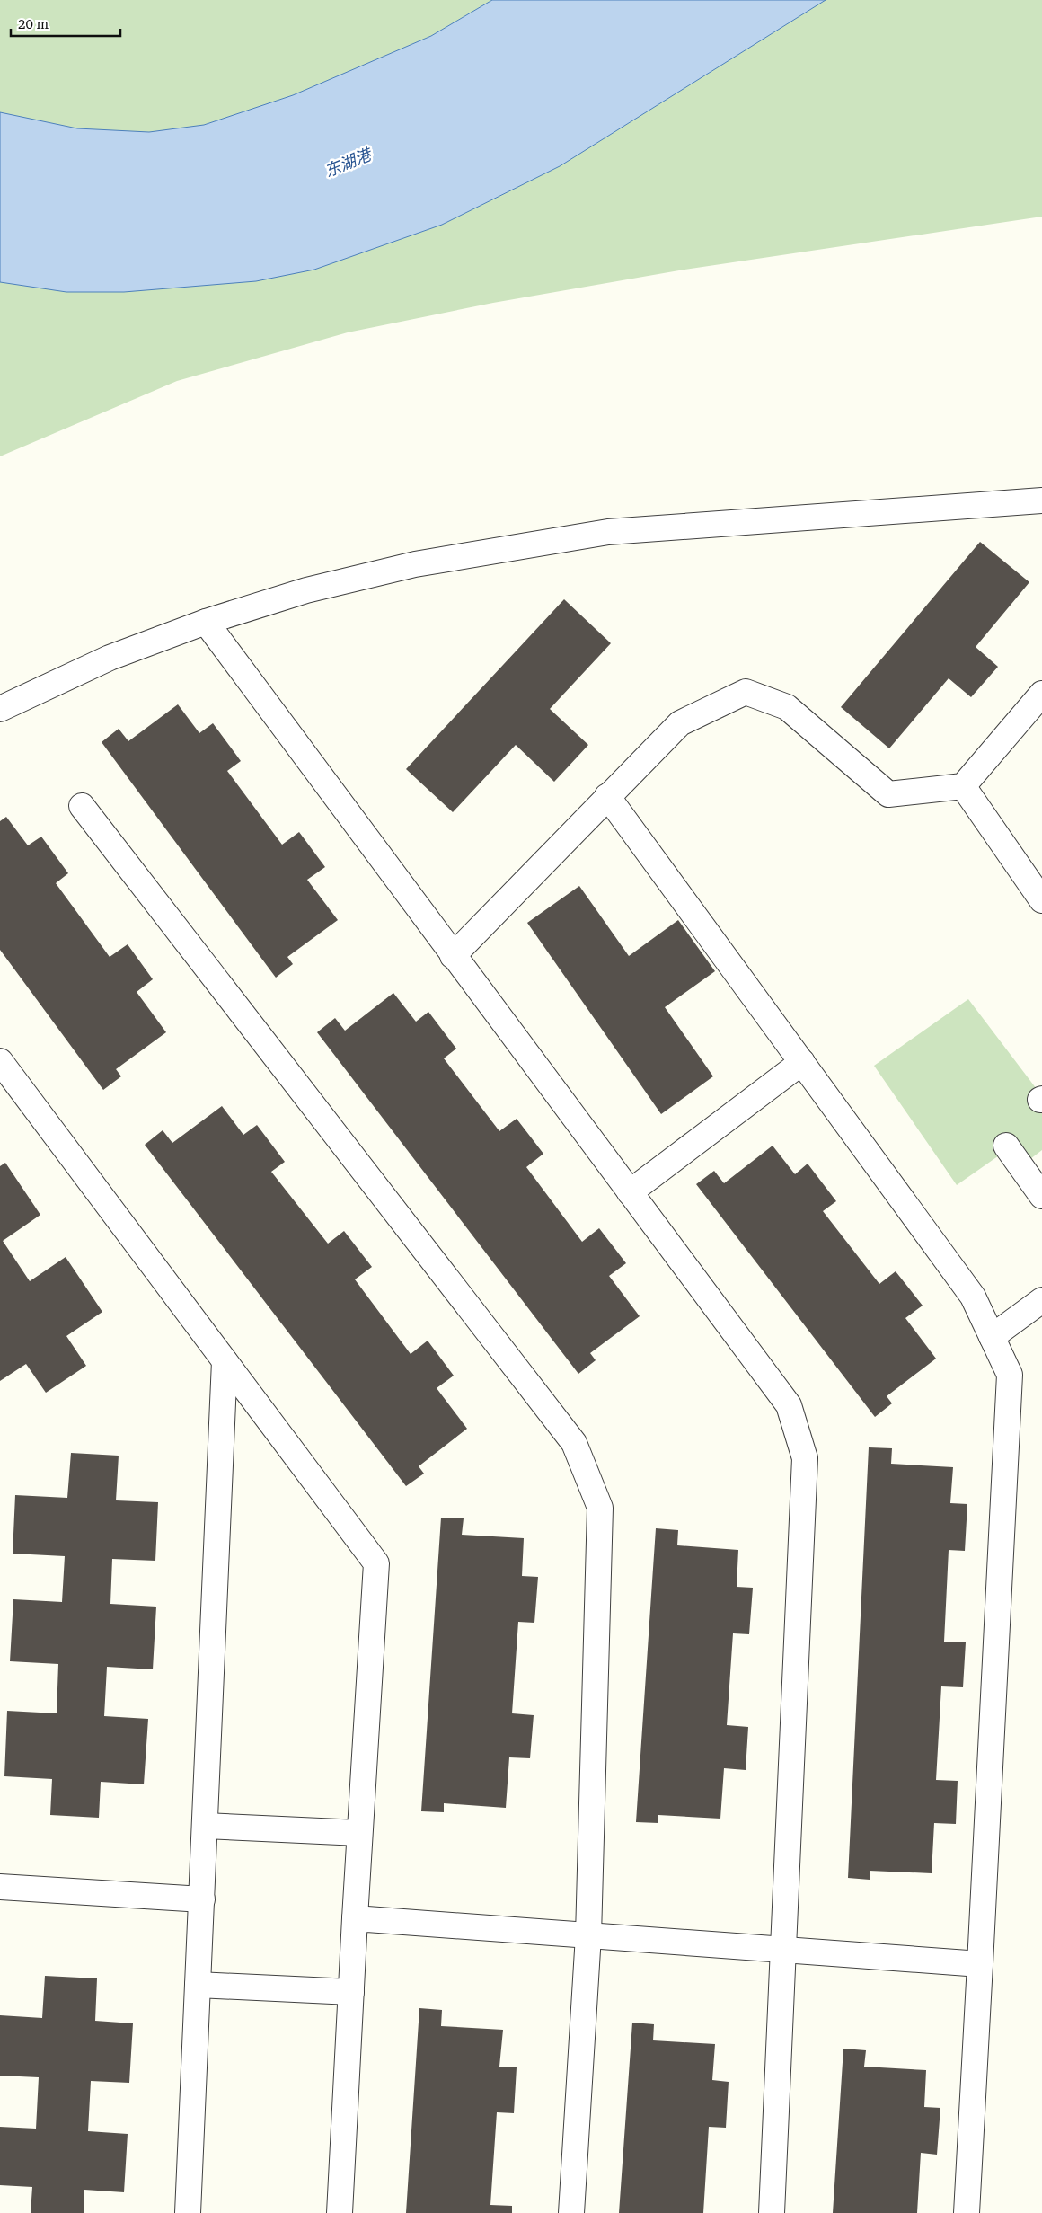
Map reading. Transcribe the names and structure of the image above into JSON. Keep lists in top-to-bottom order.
{
  "water": ["东湖港"],
  "scale_bar": "20 m"
}
